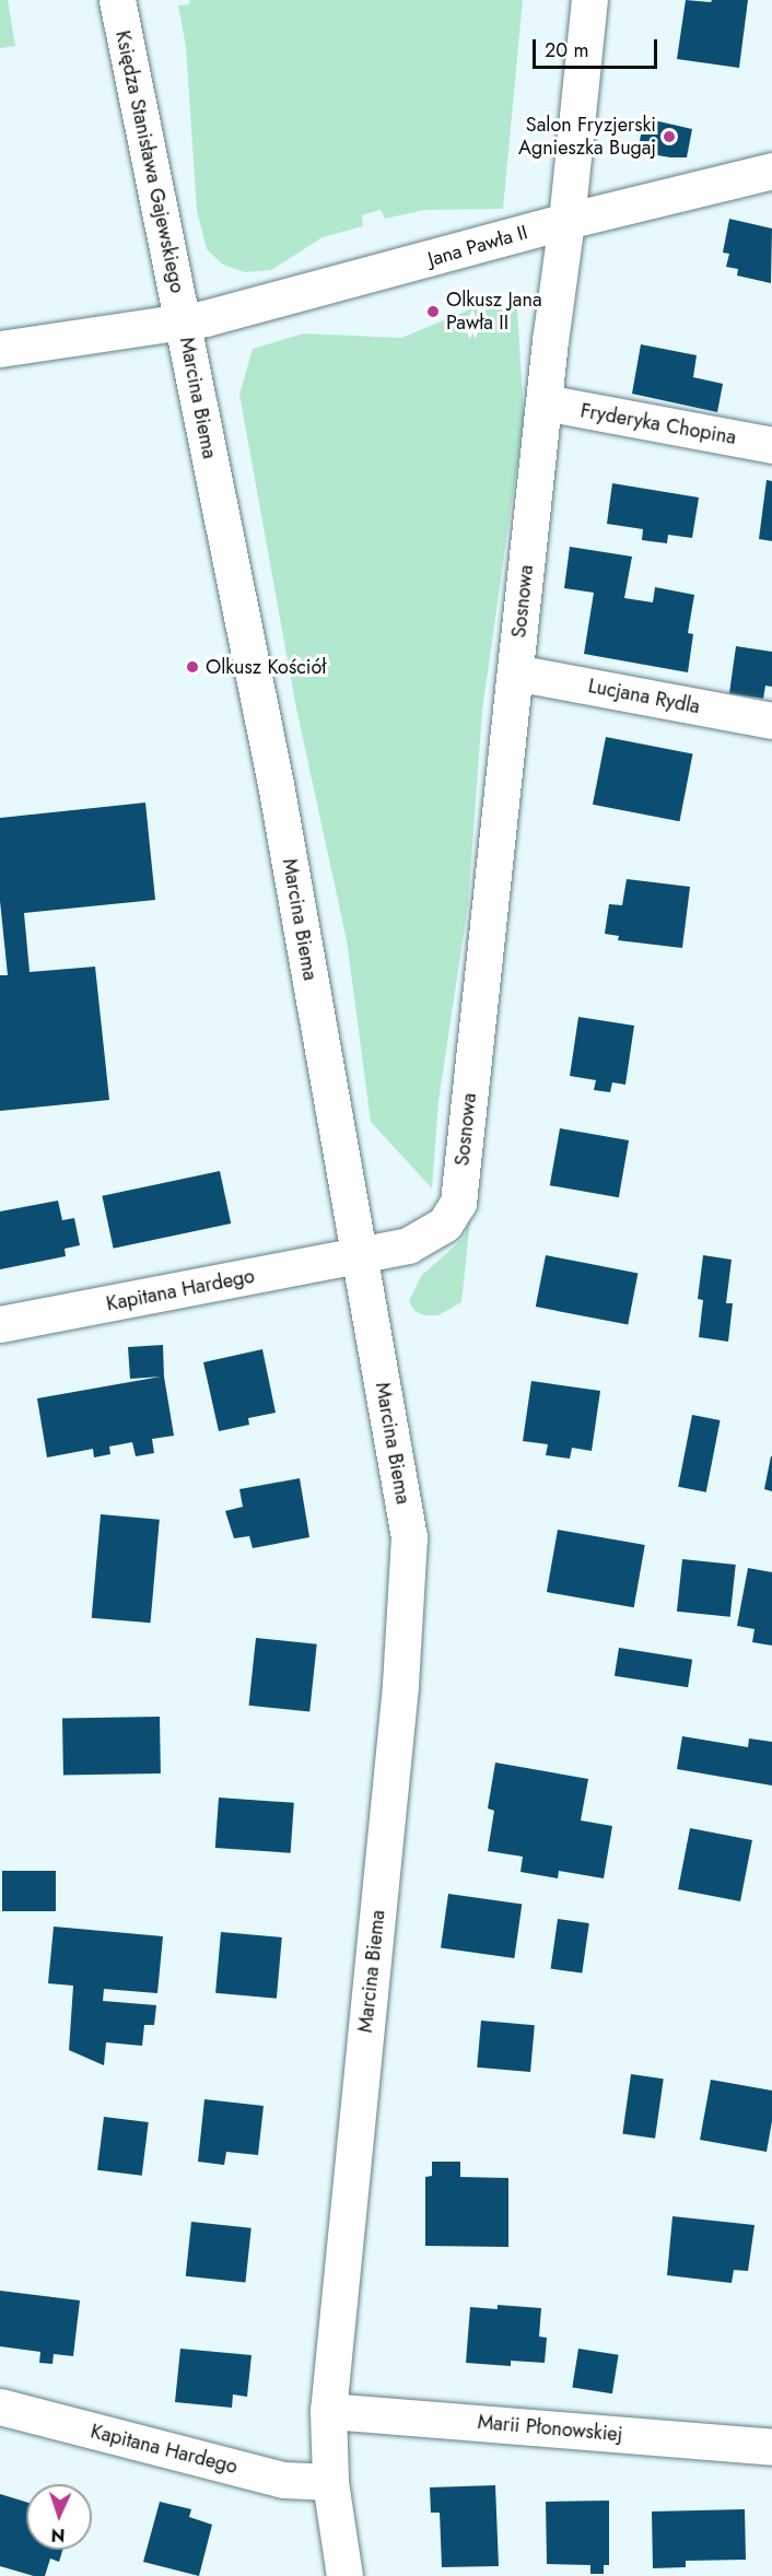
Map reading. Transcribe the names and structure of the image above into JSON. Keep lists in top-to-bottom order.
{
  "streets": {
    "street": [
      "Księdza Stanisława Gajewskiego",
      "Jana Pawła II",
      "Marcina Biema",
      "Fryderyka Chopina",
      "Sosnowa",
      "Lucjana Rydla",
      "Kapitana Hardego",
      "Marii Płonowskiej"
    ]
  },
  "crossings": [
    ["Księdza Stanisława Gajewskiego", "Jana Pawła II"],
    ["Księdza Stanisława Gajewskiego", "Marcina Biema"],
    ["Jana Pawła II", "Marcina Biema"],
    ["Jana Pawła II", "Sosnowa"],
    ["Marcina Biema", "Kapitana Hardego"],
    ["Marcina Biema", "Marii Płonowskiej"],
    ["Fryderyka Chopina", "Sosnowa"],
    ["Sosnowa", "Lucjana Rydla"],
    ["Sosnowa", "Kapitana Hardego"]
  ],
  "places": ["Salon Fryzjerski Agnieszka Bugaj", "Olkusz Jana Pawła II", "Olkusz Kościół"],
  "scale_bar": "20 m",
  "north": "bottom"
}
